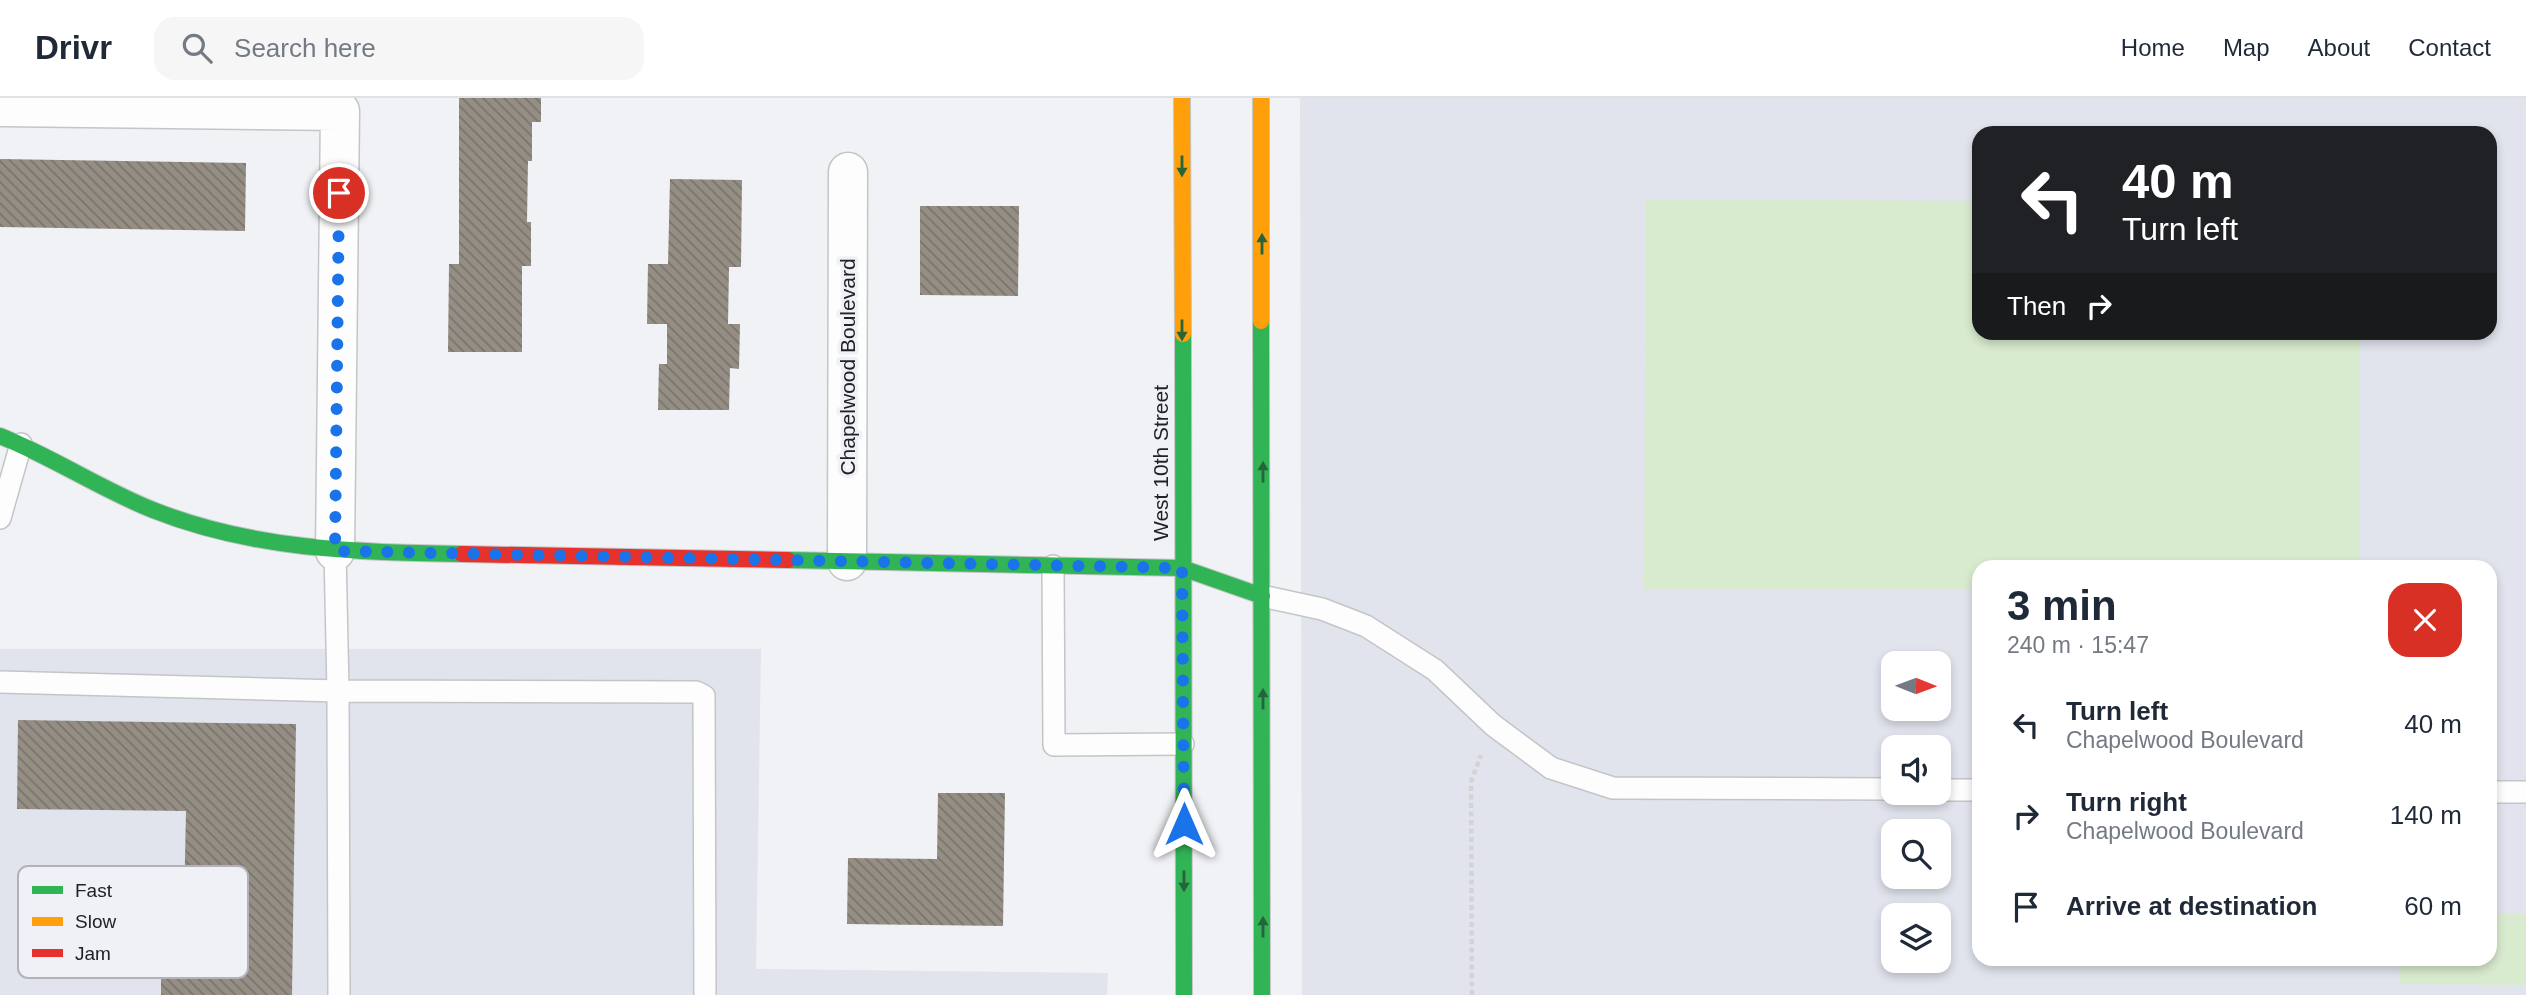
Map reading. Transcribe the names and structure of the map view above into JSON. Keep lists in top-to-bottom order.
{
  "streets": {
    "main road": ["West 10th Street"],
    "street": ["Chapelwood Boulevard"]
  },
  "legend": ["Fast", "Slow", "Jam"],
  "north": "right",
  "page": {
    "header": "Drivr",
    "search": "Search here",
    "nav": [
      "Home",
      "Map",
      "About",
      "Contact"
    ],
    "turn": ["40 m", "Turn left"],
    "then": "Then",
    "heading": ["3 min", "240 m · 15:47"],
    "list": [
      {
        "name": "Turn left",
        "note": "Chapelwood Boulevard",
        "value": "40 m"
      },
      {
        "name": "Turn right",
        "note": "Chapelwood Boulevard",
        "value": "140 m"
      },
      {
        "name": "Arrive at destination",
        "value": "60 m"
      }
    ]
  }
}
